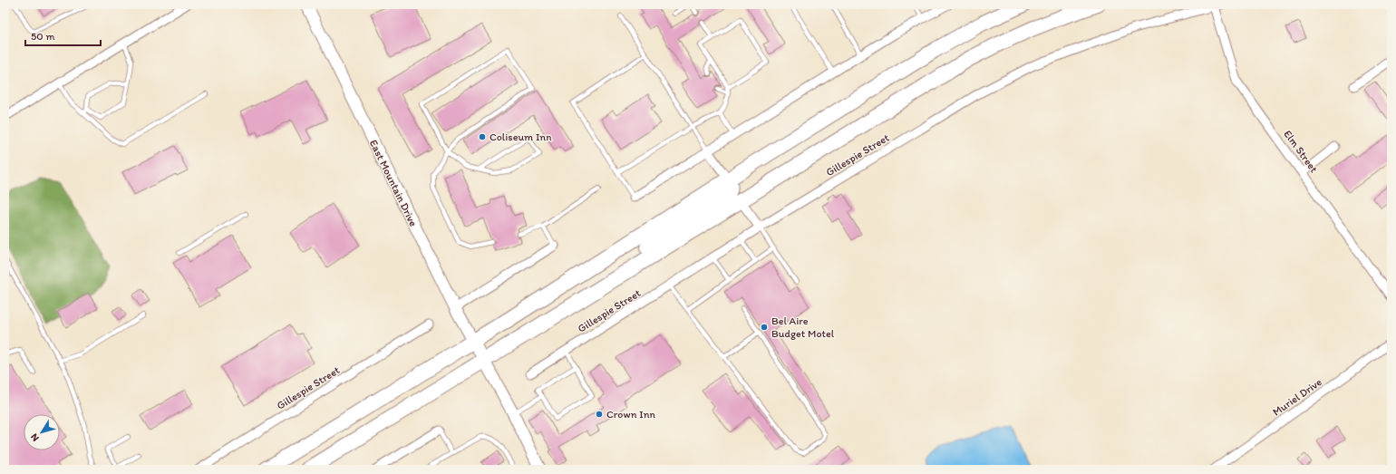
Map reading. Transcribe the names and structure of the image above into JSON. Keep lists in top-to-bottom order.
{
  "streets": {
    "street": [
      "Elm Street",
      "Gillespie Street",
      "East Mountain Drive",
      "Muriel Drive"
    ]
  },
  "crossings": [
    ["Elm Street", "Gillespie Street"]
  ],
  "places": ["Coliseum Inn", "Bel Aire Budget Motel", "Crown Inn"],
  "scale_bar": "50 m",
  "north": "bottom left"
}
